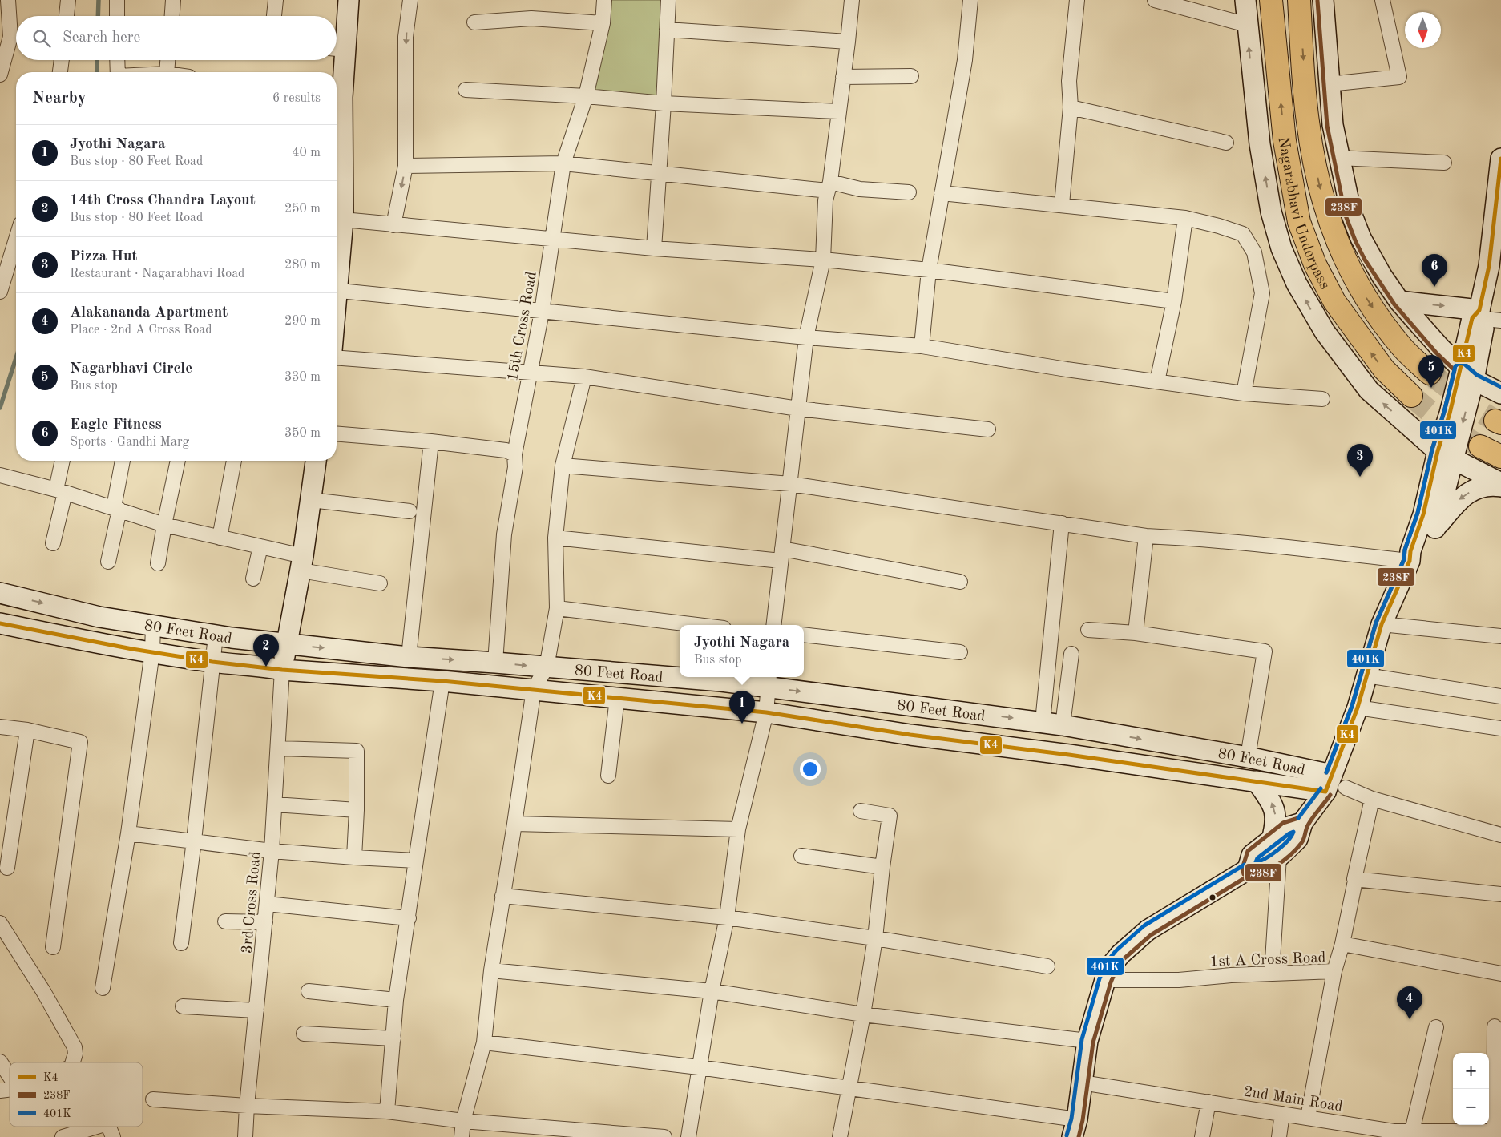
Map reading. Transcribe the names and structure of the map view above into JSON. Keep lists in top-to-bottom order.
{
  "streets": {
    "highway": ["Nagarabhavi Underpass"],
    "main road": ["80 Feet Road"],
    "street": [
      "15th Cross Road",
      "3rd Cross Road",
      "1st A Cross Road",
      "2nd Main Road"
    ]
  },
  "crossings": [
    ["15th Cross Road", "80 Feet Road"],
    ["80 Feet Road", "3rd Cross Road"],
    ["1st A Cross Road", "2nd Main Road"]
  ],
  "lines": ["transit line 238F", "transit line K4", "transit line 401K"],
  "legend": ["K4", "238F", "401K"],
  "north": "bottom",
  "page": {
    "search": "Search here",
    "heading": ["Nearby", "6 results"],
    "list": [
      {
        "mark": "1",
        "name": "Jyothi Nagara",
        "note": "Bus stop · 80 Feet Road",
        "value": "40 m"
      },
      {
        "mark": "2",
        "name": "14th Cross Chandra Layout",
        "note": "Bus stop · 80 Feet Road",
        "value": "250 m"
      },
      {
        "mark": "3",
        "name": "Pizza Hut",
        "note": "Restaurant · Nagarabhavi Road",
        "value": "280 m"
      },
      {
        "mark": "4",
        "name": "Alakananda Apartment",
        "note": "Place · 2nd A Cross Road",
        "value": "290 m"
      },
      {
        "mark": "5",
        "name": "Nagarbhavi Circle",
        "note": "Bus stop",
        "value": "330 m"
      },
      {
        "mark": "6",
        "name": "Eagle Fitness",
        "note": "Sports · Gandhi Marg",
        "value": "350 m"
      }
    ],
    "pins": [
      "6",
      "5",
      "3",
      "2",
      "1",
      "4"
    ],
    "popup": ["Jyothi Nagara", "Bus stop"],
    "map_buttons": ["+", "−"]
  }
}
